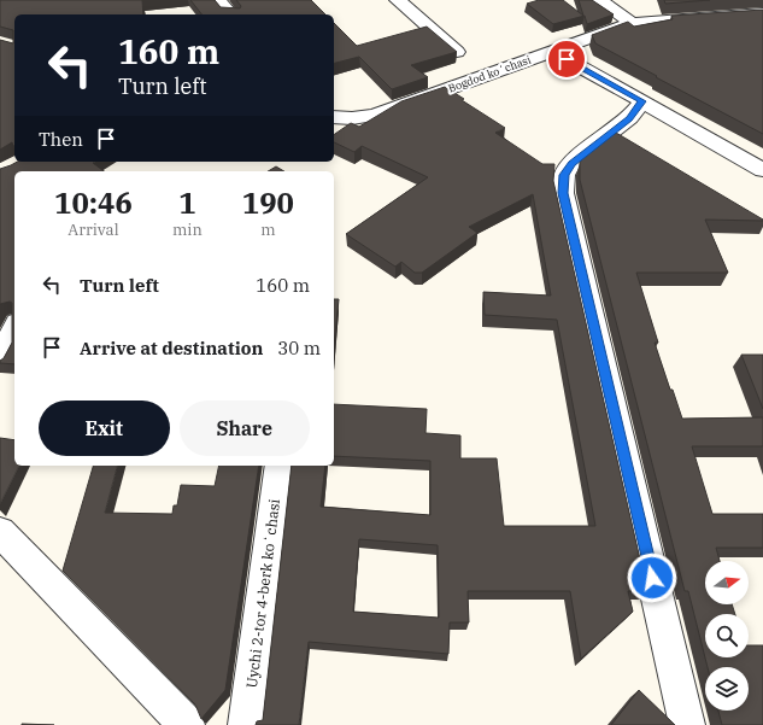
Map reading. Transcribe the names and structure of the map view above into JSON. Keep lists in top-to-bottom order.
{
  "streets": {
    "street": ["Bogdod koʻchasi", "Uychi 2-tor 4-berk koʻchasi"]
  },
  "north": "right",
  "page": {
    "turn": ["160 m", "Turn left"],
    "then": "Then",
    "eta": [
      "10:46",
      "Arrival",
      "1",
      "min",
      "190",
      "m"
    ],
    "list": [
      {
        "name": "Turn left",
        "value": "160 m"
      },
      {
        "name": "Arrive at destination",
        "value": "30 m"
      }
    ],
    "buttons": ["Exit", "Share"]
  }
}
